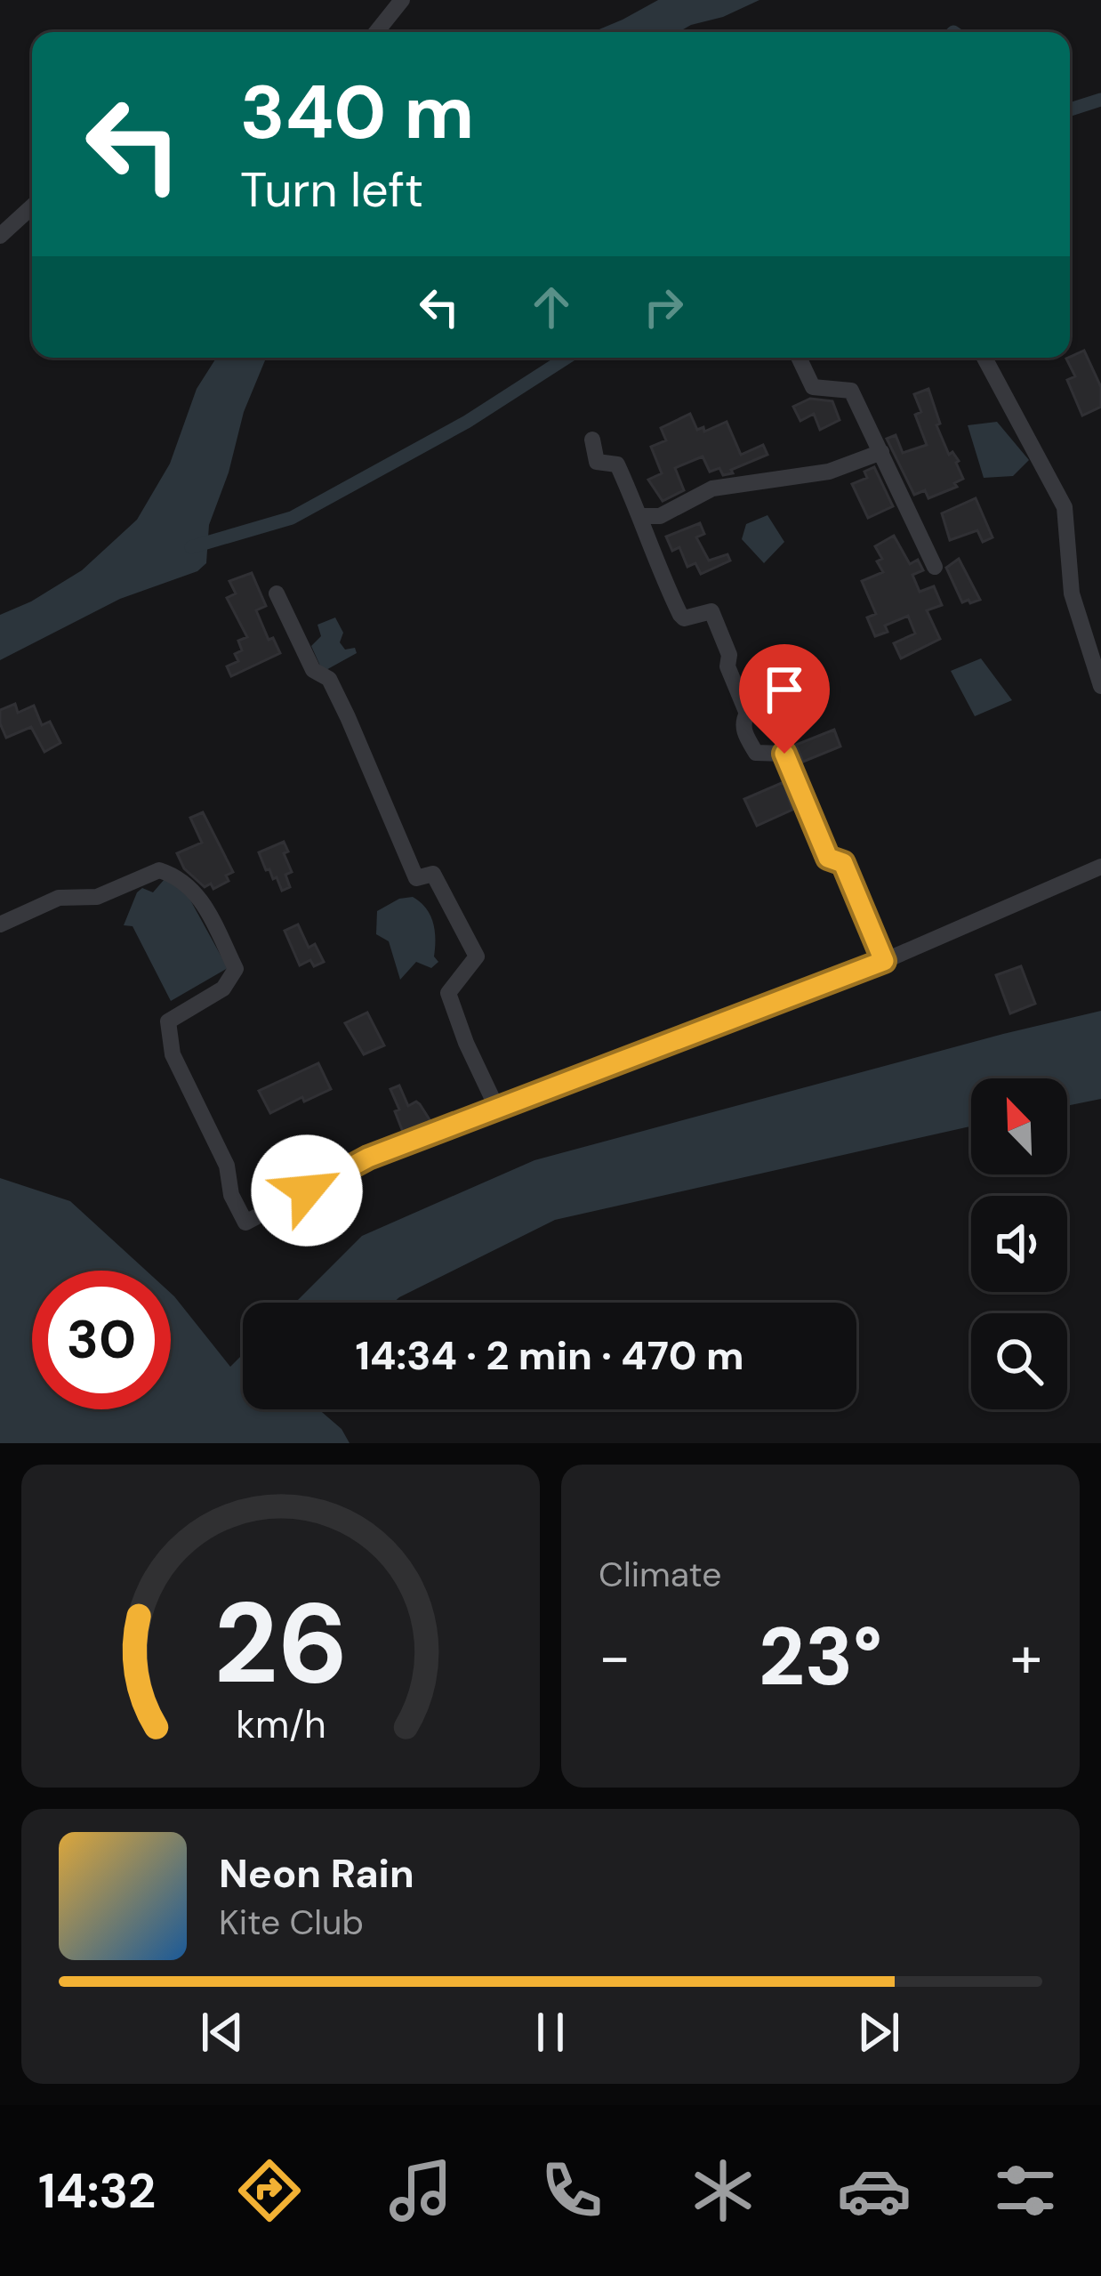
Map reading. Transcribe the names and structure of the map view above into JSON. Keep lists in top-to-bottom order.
{
  "north": "top left",
  "page": {
    "turn": ["340 m", "Turn left"],
    "limit": "30",
    "trip": "14:34 · 2 min · 470 m",
    "tile": "Climate",
    "heat": ["−", "23°", "+"],
    "song": ["Neon Rain", "Kite Club"],
    "tabs": "14:32",
    "gauge": ["26", "km/h"]
  }
}
